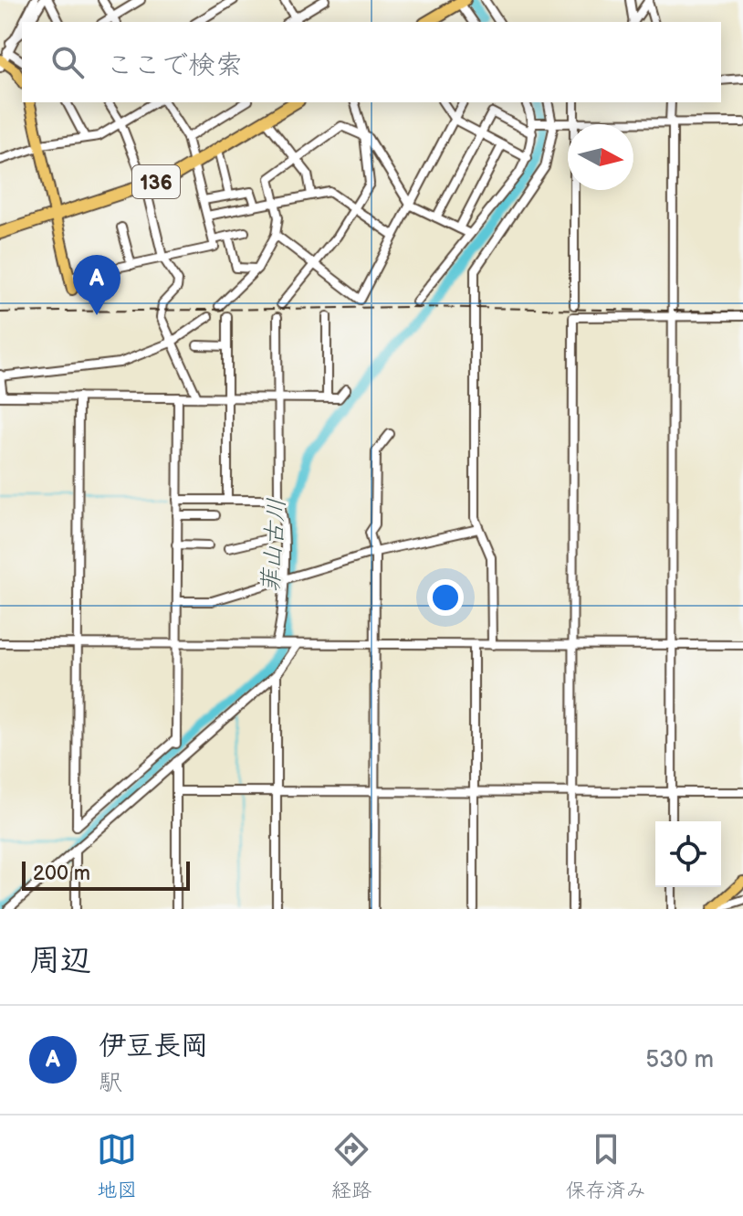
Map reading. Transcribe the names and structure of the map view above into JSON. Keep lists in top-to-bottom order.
{
  "streets": {
    "highway": ["136"]
  },
  "water": ["菲山古川"],
  "scale_bar": "200 m",
  "north": "right",
  "page": {
    "search": "ここで検索",
    "pins": "A",
    "scale": "200 m",
    "heading": "周辺",
    "list": [
      {
        "mark": "A",
        "name": "伊豆長岡",
        "note": "駅",
        "value": "530 m"
      }
    ],
    "nav": ["地図", "経路", "保存済み"]
  }
}
